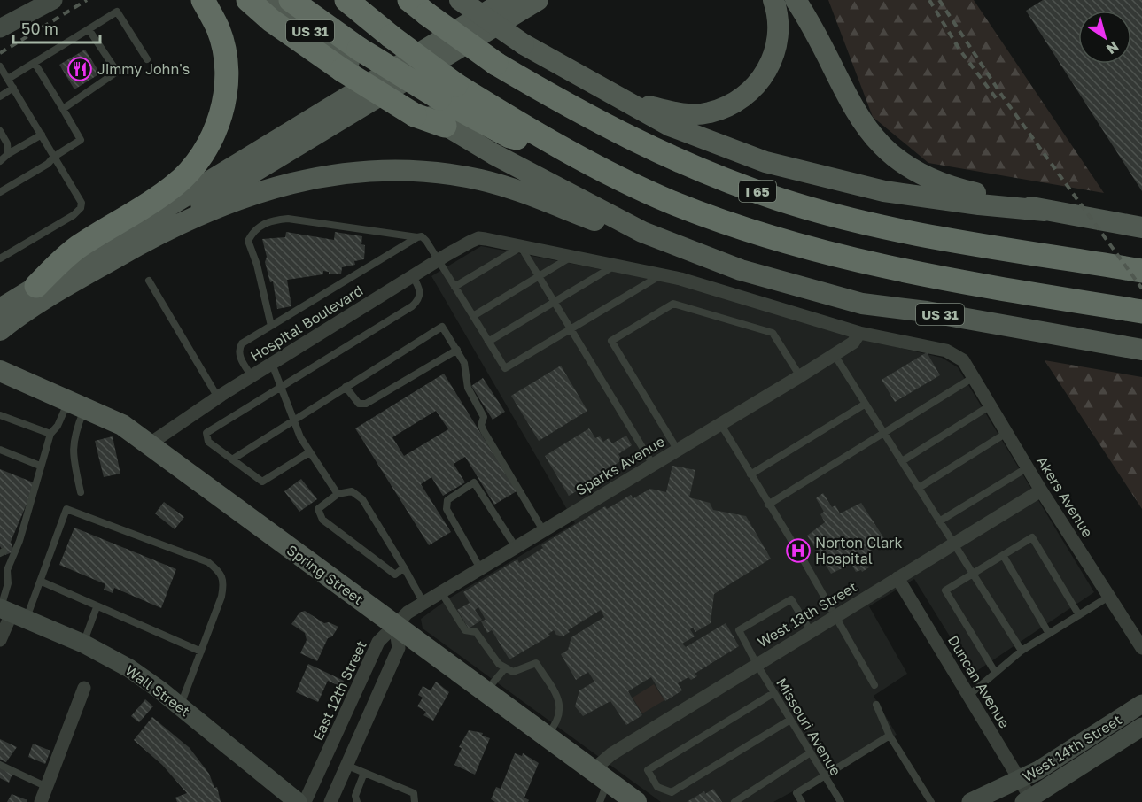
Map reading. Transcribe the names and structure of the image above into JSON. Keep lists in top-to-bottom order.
{
  "streets": {
    "highway": ["I 65"],
    "main road": ["US 31", "Spring Street"],
    "street": [
      "Hospital Boulevard",
      "Sparks Avenue",
      "Akers Avenue",
      "West 13th Street",
      "Duncan Avenue",
      "Wall Street",
      "East 12th Street",
      "West 14th Street"
    ],
    "lane": ["Missouri Avenue"]
  },
  "crossings": [
    ["Hospital Boulevard", "Spring Street"],
    ["Sparks Avenue", "Akers Avenue"],
    ["Sparks Avenue", "Spring Street"],
    ["Sparks Avenue", "East 12th Street"],
    ["Akers Avenue", "West 13th Street"],
    ["Spring Street", "West 13th Street"],
    ["Spring Street", "East 12th Street"],
    ["West 13th Street", "Duncan Avenue"],
    ["West 13th Street", "Missouri Avenue"],
    ["Duncan Avenue", "West 14th Street"]
  ],
  "places": {
    "restaurant": ["Jimmy John's"],
    "hospital": ["Norton Clark Hospital"]
  },
  "scale_bar": "50 m",
  "north": "bottom right"
}
